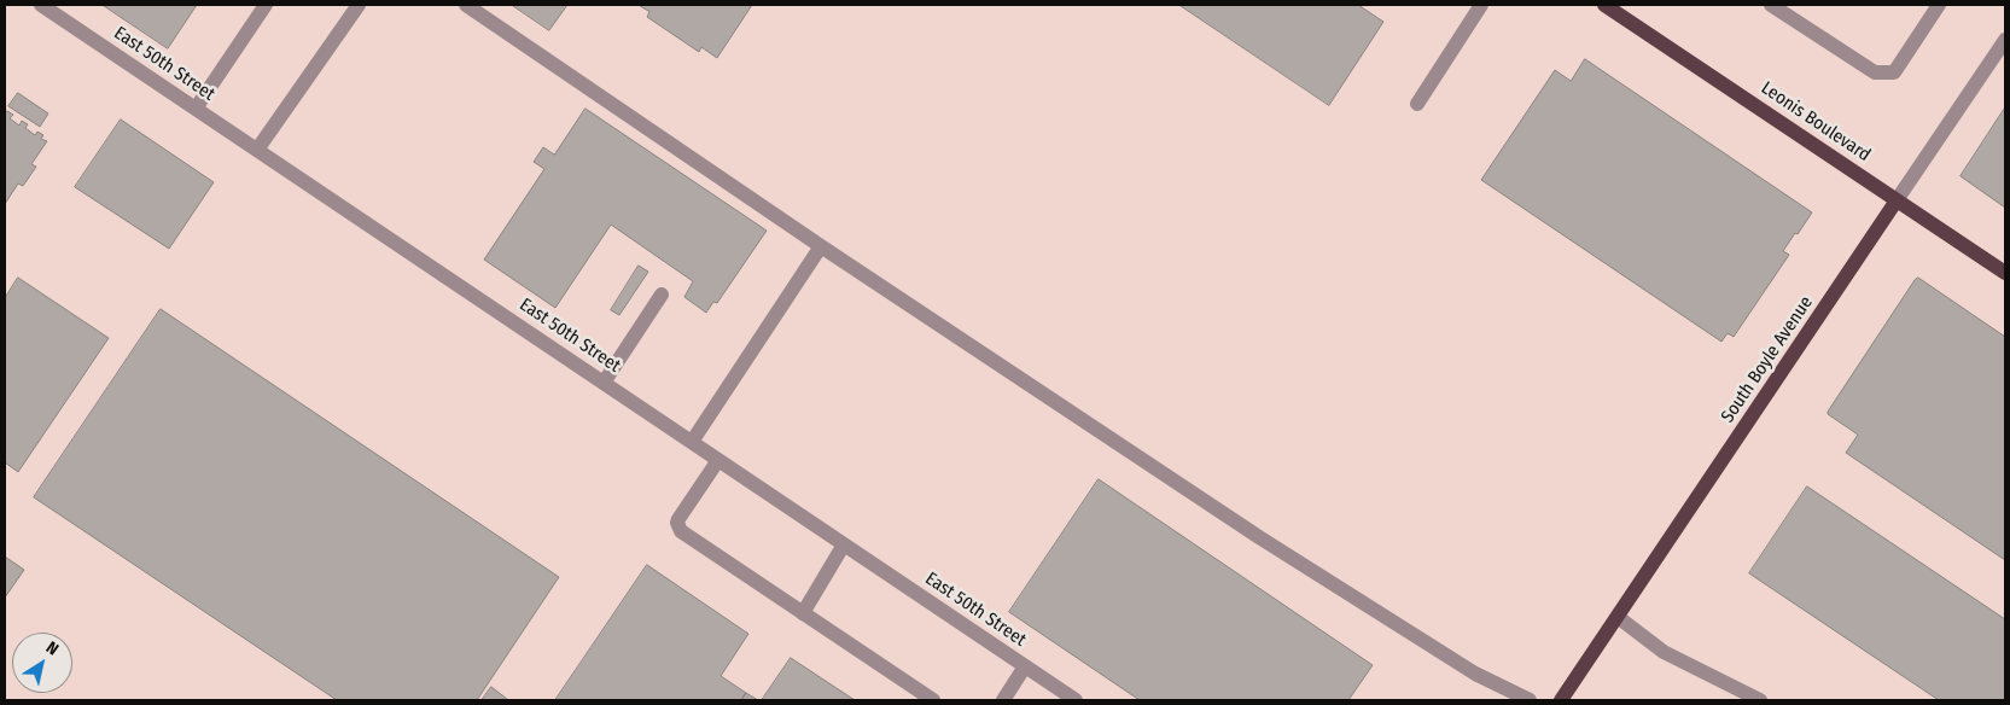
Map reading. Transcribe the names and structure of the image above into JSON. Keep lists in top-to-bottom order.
{
  "streets": {
    "main road": ["Leonis Boulevard", "South Boyle Avenue"],
    "street": ["East 50th Street"]
  },
  "crossings": [
    ["Leonis Boulevard", "South Boyle Avenue"]
  ],
  "north": "top right"
}
